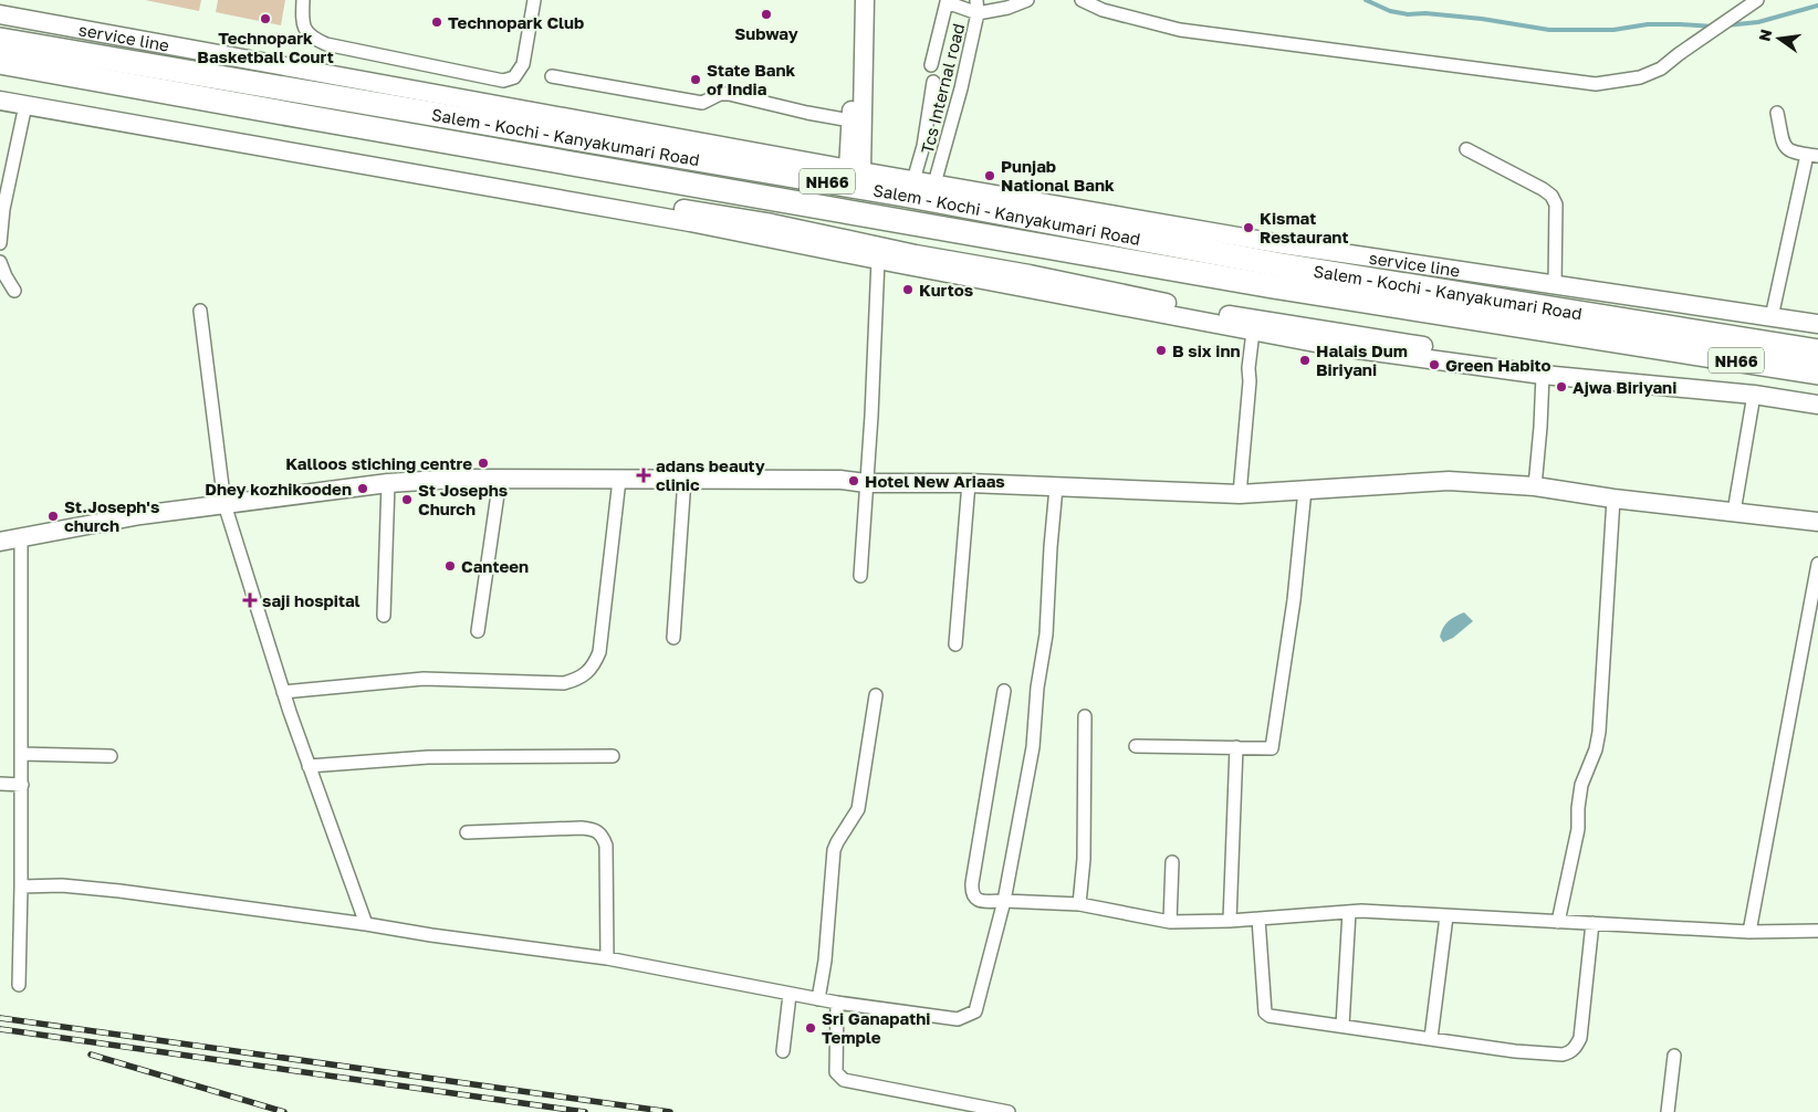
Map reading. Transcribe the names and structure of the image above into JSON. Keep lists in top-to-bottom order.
{
  "streets": {
    "highway": ["Salem - Kochi - Kanyakumari Road", "NH66"],
    "main road": ["service line"],
    "street": ["Tcs Internal road"]
  },
  "crossings": [
    ["service line", "Tcs Internal road"]
  ],
  "places": {
    "other": [
      "Subway",
      "Technopark Basketball Court",
      "Technopark Club",
      "State Bank of India",
      "Punjab National Bank",
      "Kismat Restaurant",
      "Kurtos",
      "B six inn",
      "Halais Dum Biriyani",
      "Green Habito",
      "Ajwa Biriyani",
      "Kalloos stiching centre",
      "Hotel New Ariaas",
      "Dhey kozhikooden",
      "St Josephs Church",
      "St.Joseph's church",
      "Canteen",
      "Sri Ganapathi Temple"
    ],
    "health": ["adans beauty clinic", "saji hospital"]
  },
  "north": "left"
}
